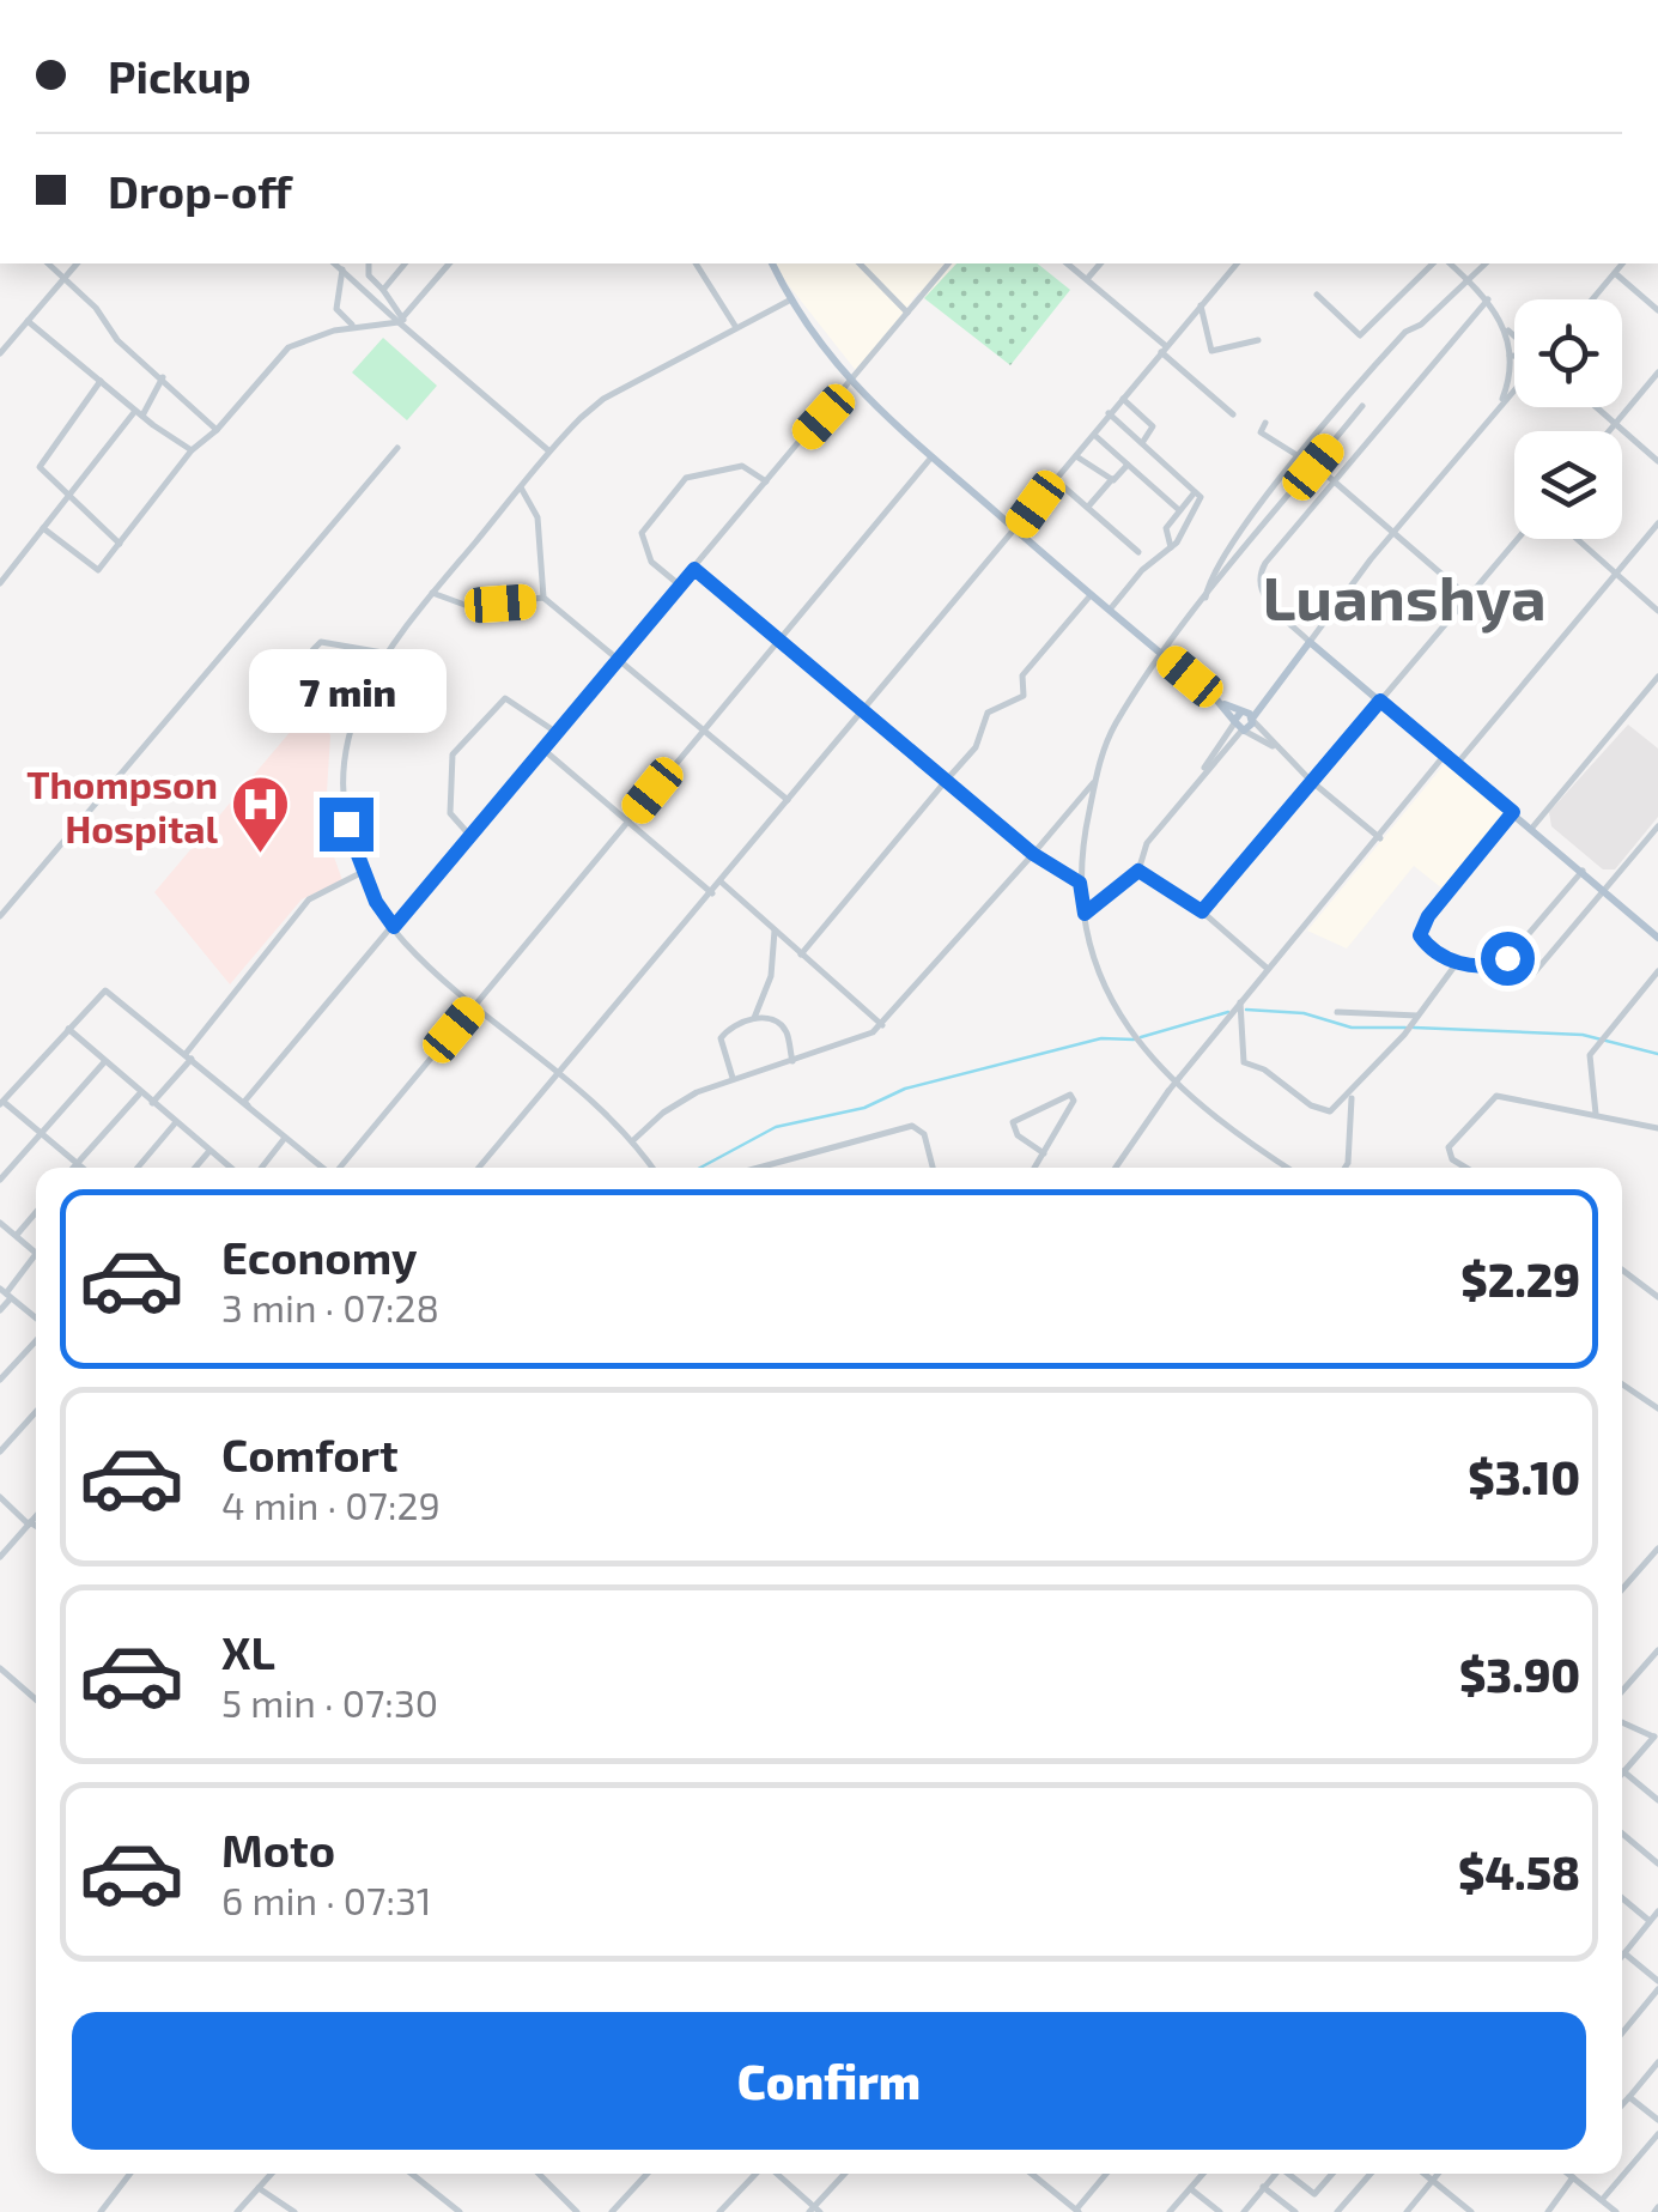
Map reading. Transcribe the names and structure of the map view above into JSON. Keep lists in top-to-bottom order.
{
  "districts": ["Luanshya"],
  "places": {
    "hospital": ["Thompson Hospital"]
  },
  "page": {
    "banner": ["Pickup", "Drop-off"],
    "bubble": "7 min",
    "list": [
      {
        "name": "Economy",
        "note": "3 min · 07:28",
        "value": "$2.29"
      },
      {
        "name": "Comfort",
        "note": "4 min · 07:29",
        "value": "$3.10"
      },
      {
        "name": "XL",
        "note": "5 min · 07:30",
        "value": "$3.90"
      },
      {
        "name": "Moto",
        "note": "6 min · 07:31",
        "value": "$4.58"
      }
    ],
    "buttons": "Confirm"
  }
}
